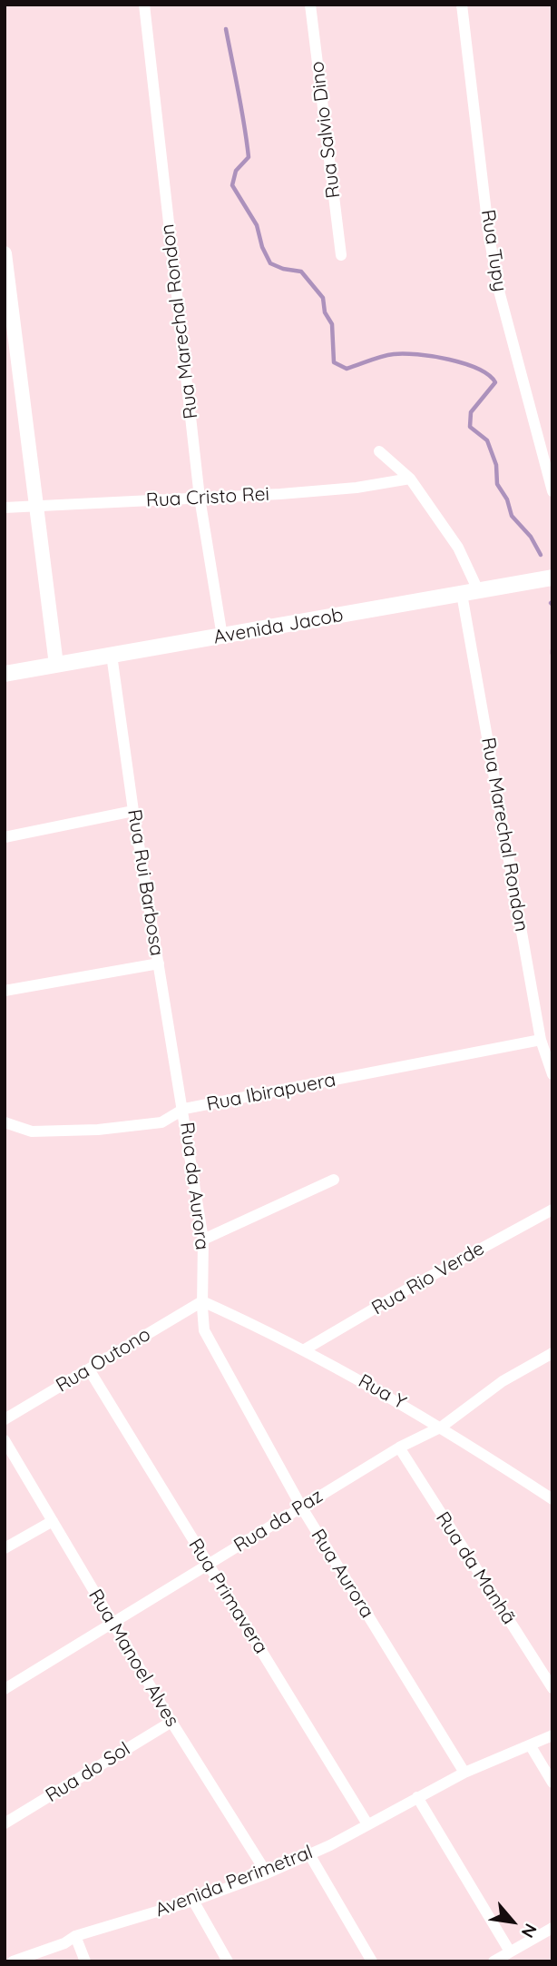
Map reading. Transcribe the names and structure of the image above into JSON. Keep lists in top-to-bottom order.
{
  "streets": {
    "main road": ["Avenida Jacob"],
    "street": [
      "Rua Salvio Dino",
      "Rua Tupy",
      "Rua Marechal Rondon",
      "Rua Cristo Rei",
      "Rua Rui Barbosa",
      "Rua Ibirapuera",
      "Rua da Aurora",
      "Rua Rio Verde",
      "Rua Outono",
      "Rua Y",
      "Rua da Paz",
      "Rua da Manhã",
      "Rua Aurora",
      "Rua Primavera",
      "Rua Manoel Alves",
      "Rua do Sol",
      "Avenida Perimetral"
    ]
  },
  "crossings": [
    ["Rua Marechal Rondon", "Rua Cristo Rei"],
    ["Rua Marechal Rondon", "Avenida Jacob"],
    ["Rua Marechal Rondon", "Rua Ibirapuera"],
    ["Avenida Jacob", "Rua Rui Barbosa"],
    ["Rua Rui Barbosa", "Rua Ibirapuera"],
    ["Rua Rui Barbosa", "Rua da Aurora"],
    ["Rua Ibirapuera", "Rua da Aurora"],
    ["Rua da Aurora", "Rua Outono"],
    ["Rua da Aurora", "Rua Y"],
    ["Rua da Aurora", "Rua Aurora"],
    ["Rua Rio Verde", "Rua Y"],
    ["Rua Outono", "Rua Y"],
    ["Rua Outono", "Rua Aurora"],
    ["Rua Outono", "Rua Primavera"],
    ["Rua Y", "Rua da Paz"],
    ["Rua Y", "Rua Aurora"],
    ["Rua da Paz", "Rua da Manhã"],
    ["Rua da Paz", "Rua Aurora"],
    ["Rua da Paz", "Rua Primavera"],
    ["Rua da Paz", "Rua Manoel Alves"],
    ["Rua Aurora", "Avenida Perimetral"],
    ["Rua Primavera", "Avenida Perimetral"],
    ["Rua Manoel Alves", "Rua do Sol"],
    ["Rua Manoel Alves", "Avenida Perimetral"]
  ],
  "north": "bottom right"
}
